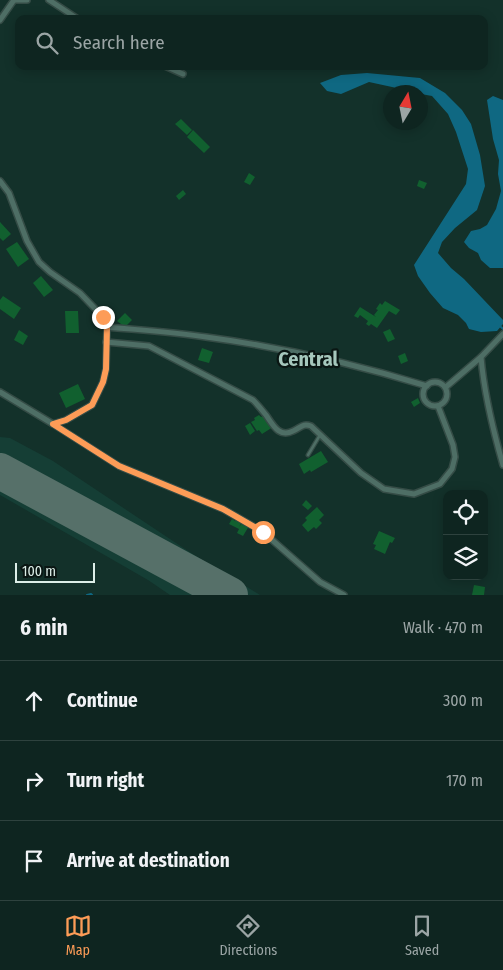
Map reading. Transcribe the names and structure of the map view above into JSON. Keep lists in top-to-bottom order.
{
  "districts": ["Central"],
  "scale_bar": "100 m",
  "north": "top",
  "page": {
    "search": "Search here",
    "scale": "100 m",
    "heading": ["6 min", "Walk · 470 m"],
    "list": [
      ["Continue", "300 m"],
      ["Turn right", "170 m"],
      "Arrive at destination"
    ],
    "nav": ["Map", "Directions", "Saved"]
  }
}
